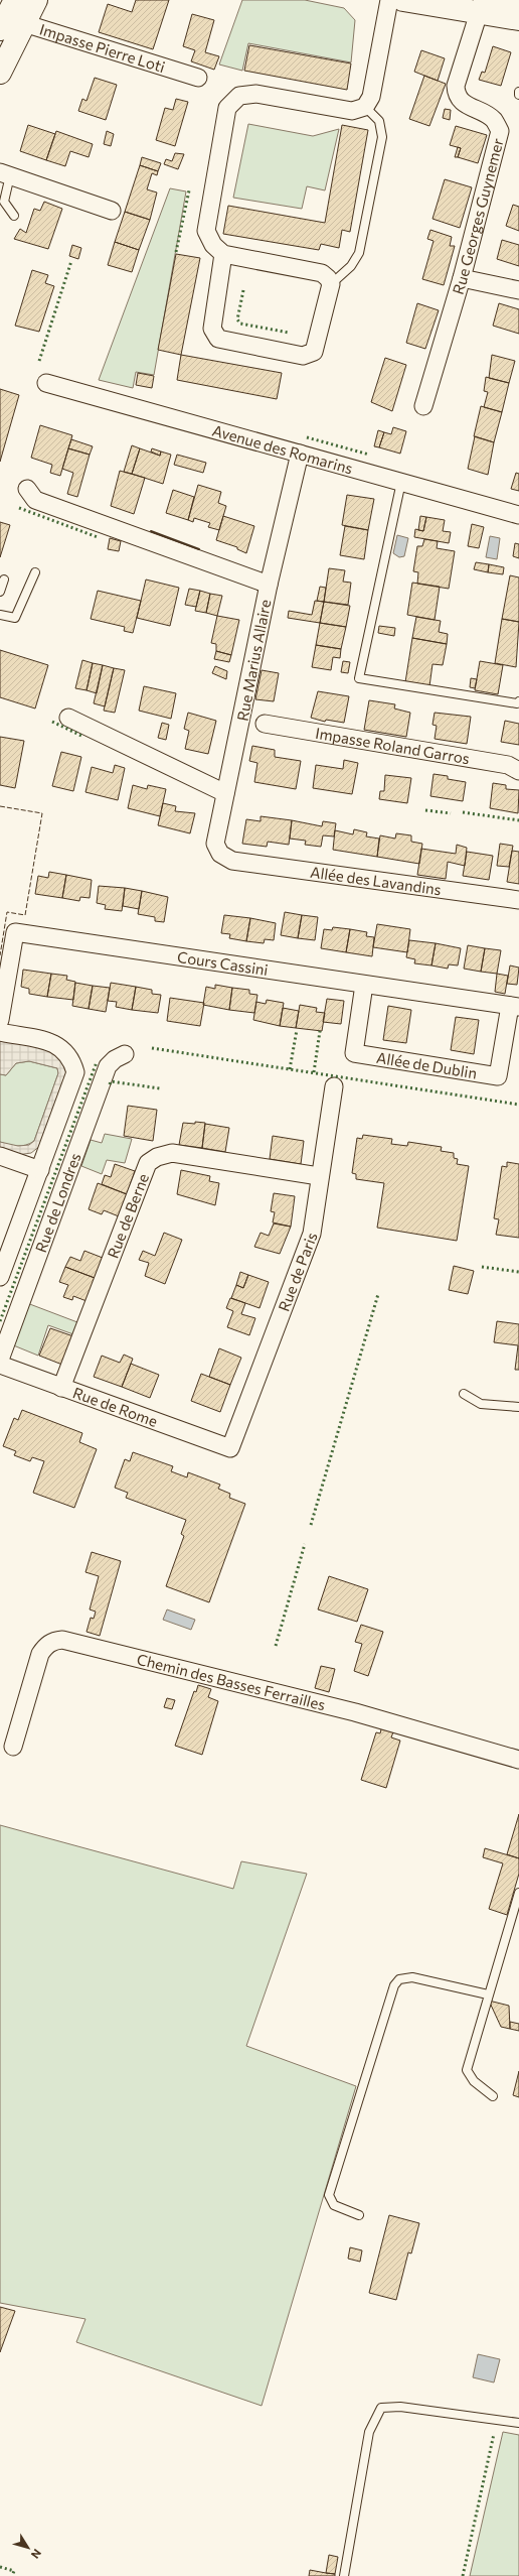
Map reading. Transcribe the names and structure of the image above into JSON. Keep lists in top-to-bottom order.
{
  "streets": {
    "street": [
      "Impasse Pierre Loti",
      "Rue Georges Guynemer",
      "Avenue des Romarins",
      "Rue Marius Allaire",
      "Impasse Roland Garros",
      "Allée des Lavandins",
      "Cours Cassini",
      "Allée de Dublin",
      "Rue de Londres",
      "Rue de Berne",
      "Rue de Paris",
      "Rue de Rome",
      "Chemin des Basses Ferrailles"
    ]
  },
  "crossings": [
    ["Avenue des Romarins", "Rue Marius Allaire"],
    ["Rue Marius Allaire", "Allée des Lavandins"],
    ["Cours Cassini", "Allée de Dublin"],
    ["Rue de Berne", "Rue de Paris"],
    ["Rue de Berne", "Rue de Rome"],
    ["Rue de Paris", "Rue de Rome"]
  ],
  "north": "bottom right"
}
